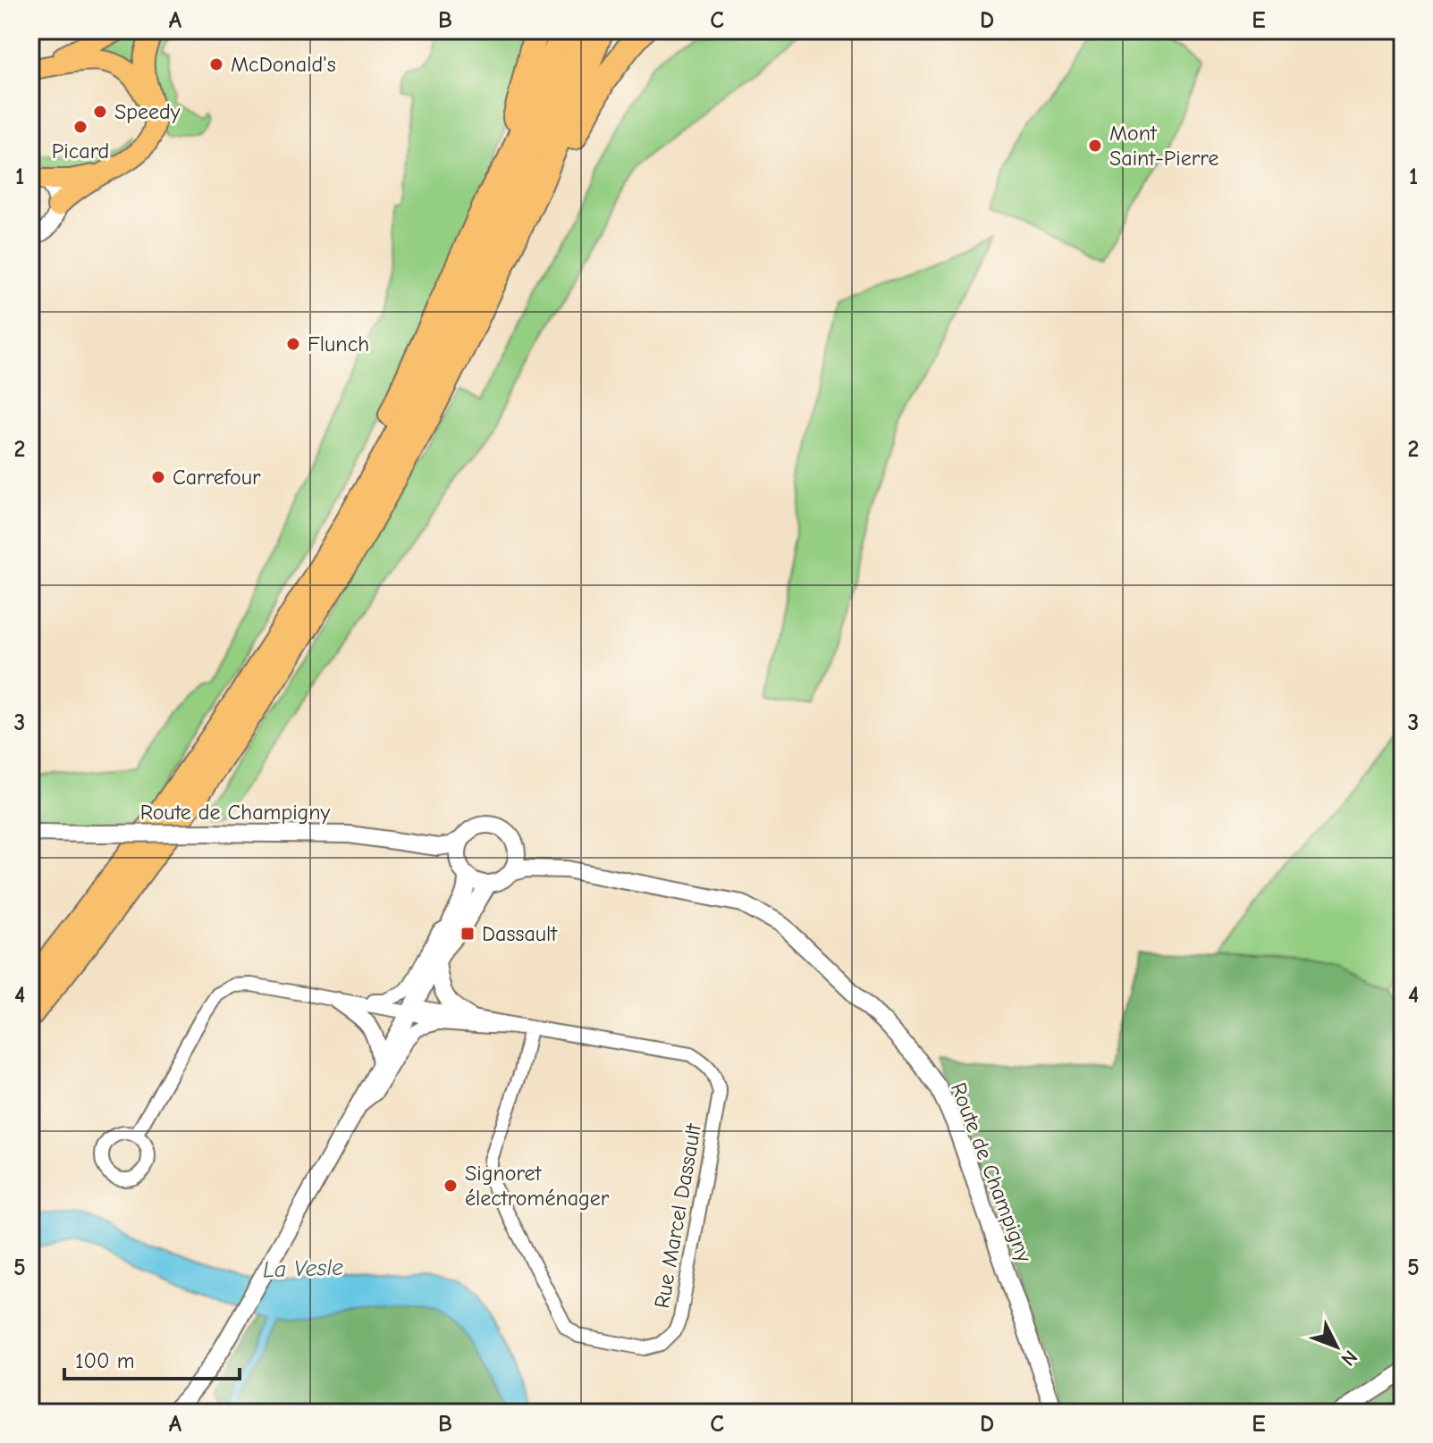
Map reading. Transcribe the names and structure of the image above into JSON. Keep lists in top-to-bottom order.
{
  "streets": {
    "street": ["Route de Champigny", "Rue Marcel Dassault"]
  },
  "water": ["La Vesle"],
  "places": {
    "other": [
      "McDonald's",
      "Speedy",
      "Picard",
      "Mont Saint-Pierre",
      "Flunch",
      "Carrefour",
      "Signoret électroménager"
    ],
    "transit": ["Dassault"]
  },
  "scale_bar": "100 m",
  "north": "bottom right",
  "grid": {
    "columns": [
      "A",
      "B",
      "C",
      "D",
      "E"
    ],
    "rows": [
      "1",
      "2",
      "3",
      "4",
      "5"
    ]
  }
}
